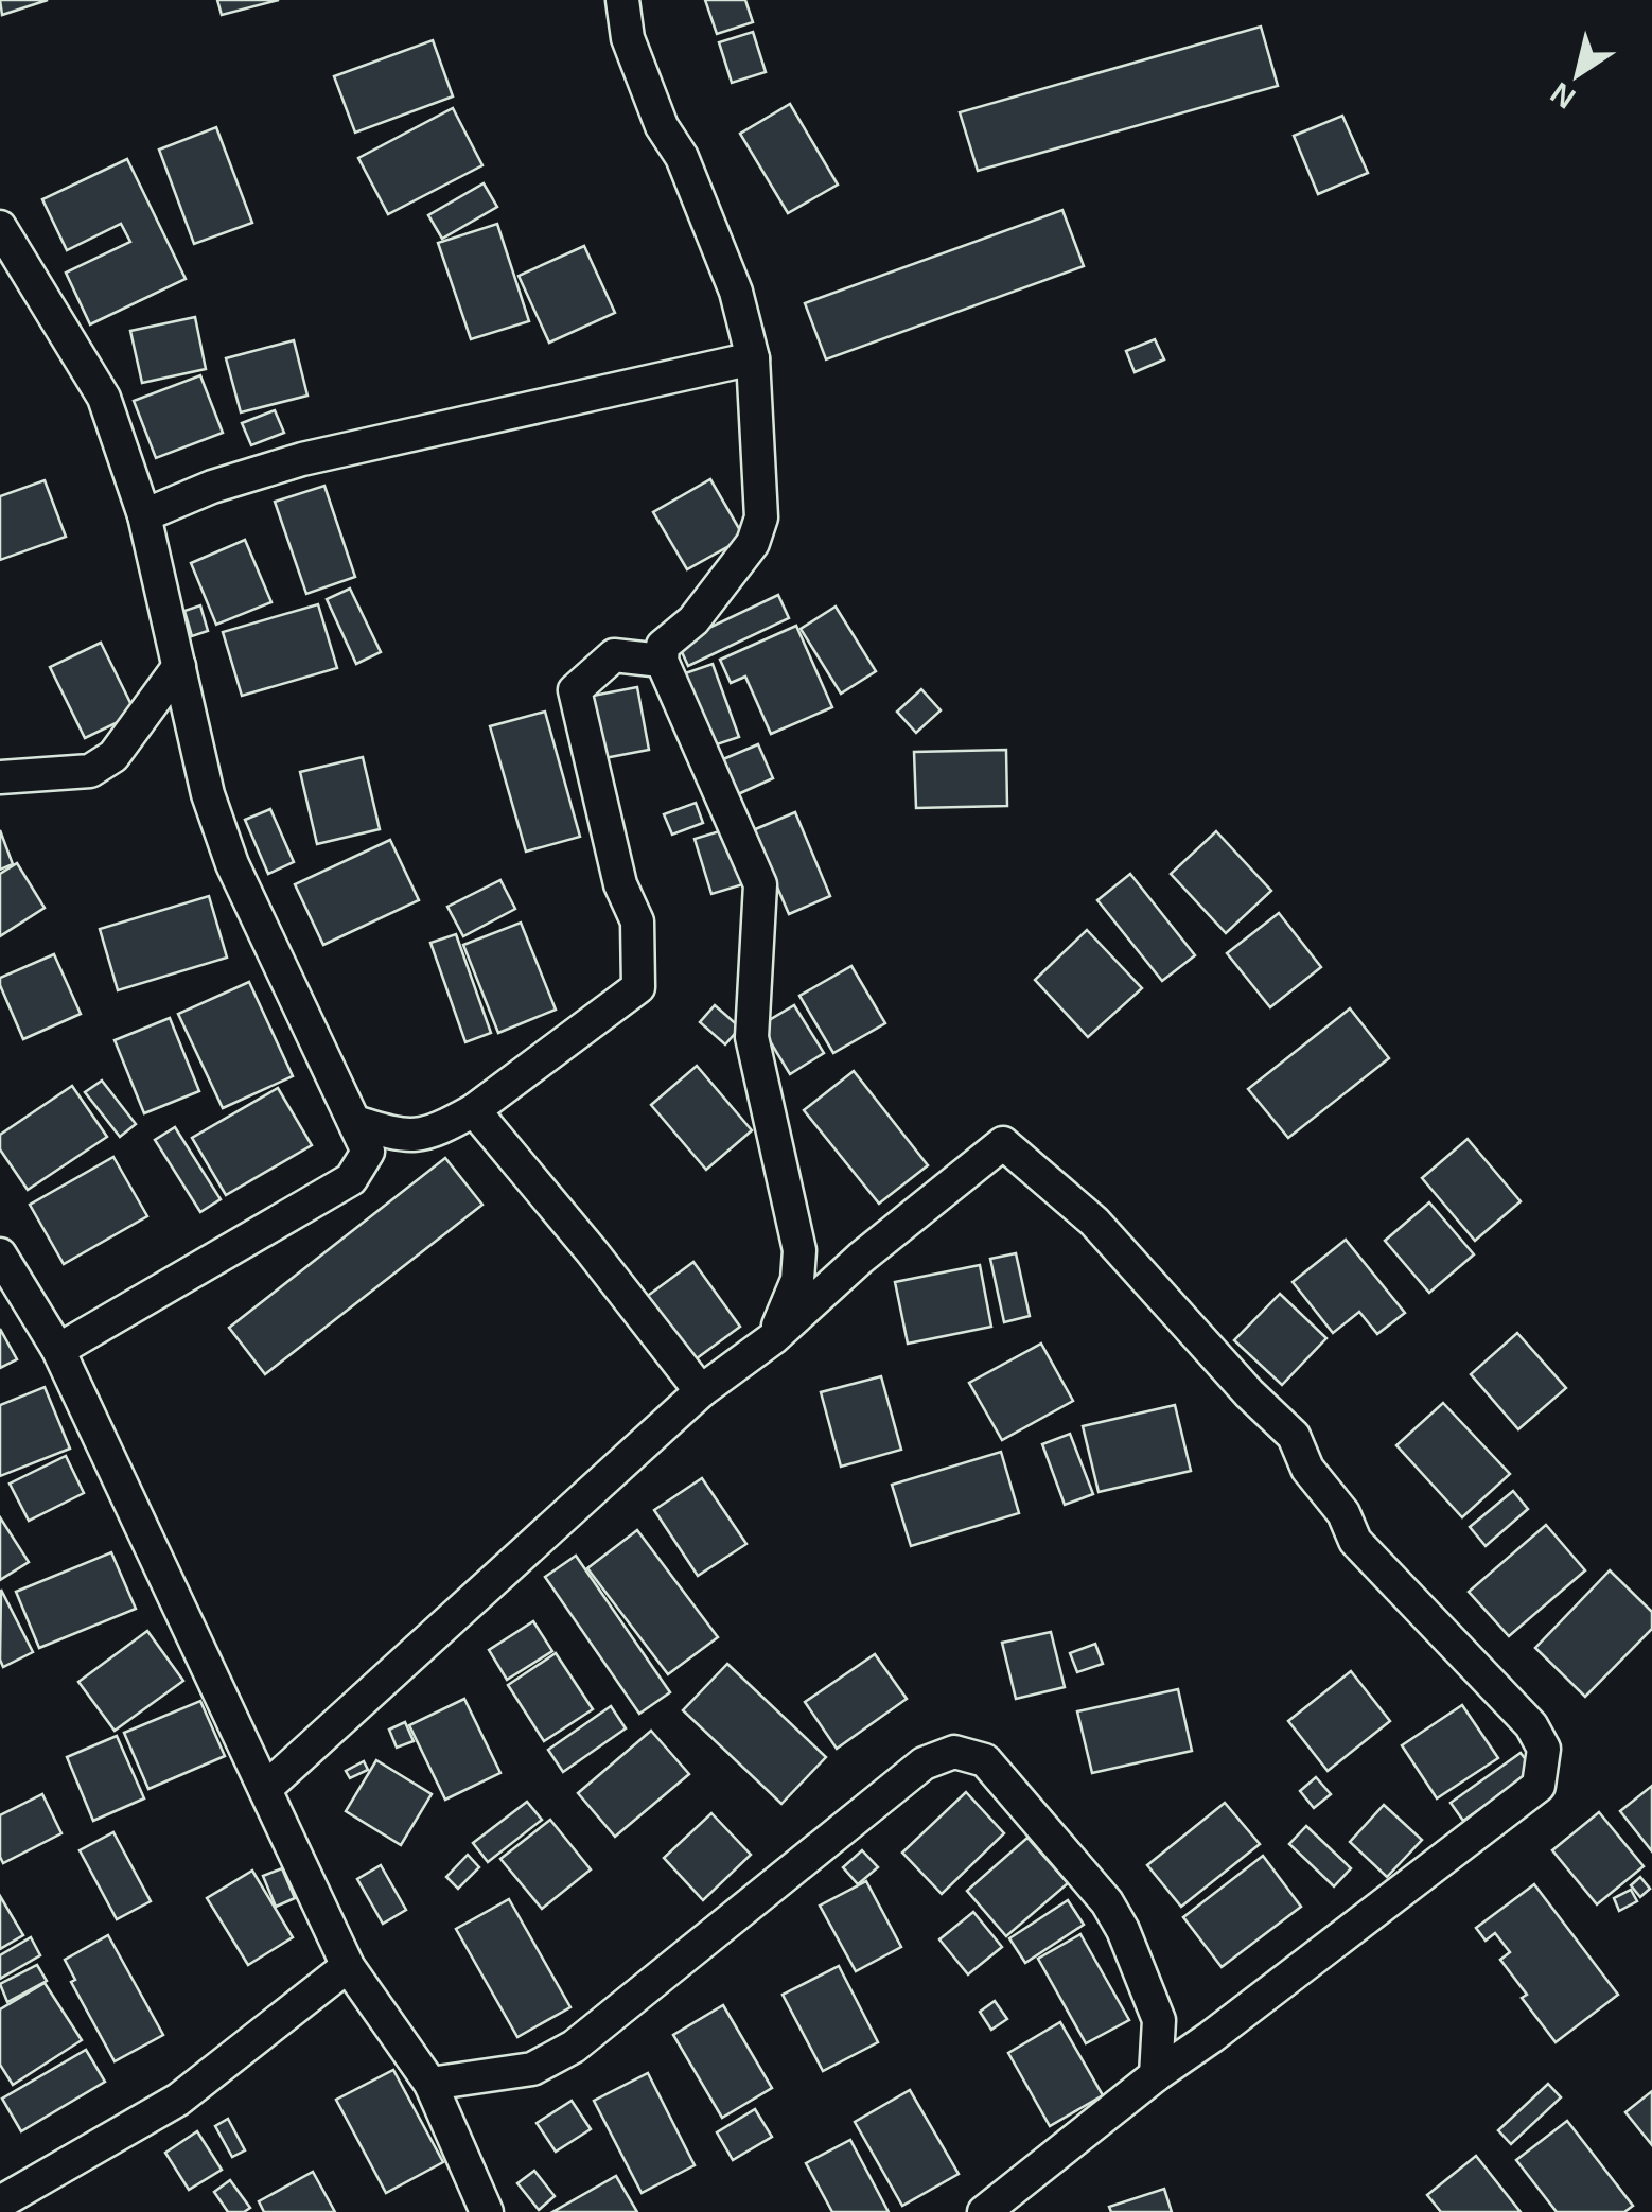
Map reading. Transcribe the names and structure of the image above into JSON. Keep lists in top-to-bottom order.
{
  "north": "bottom left"
}
